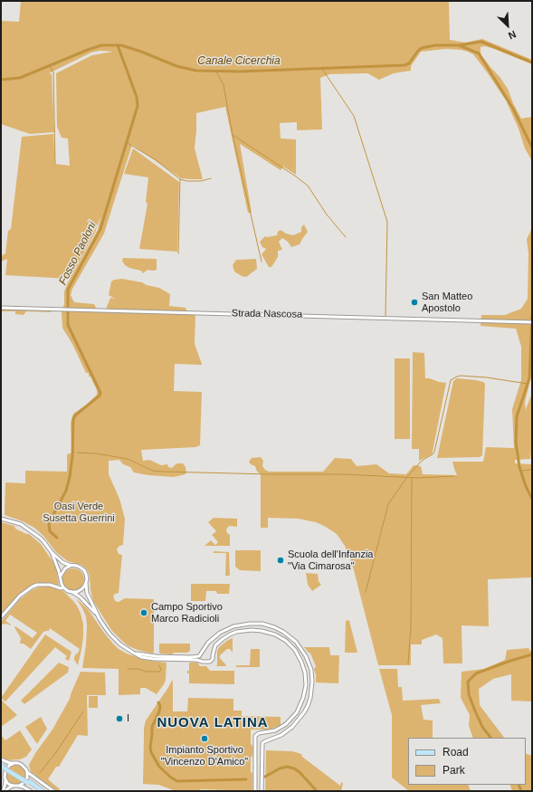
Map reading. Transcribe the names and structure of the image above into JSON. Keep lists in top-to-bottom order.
{
  "streets": {
    "street": ["Strada Nascosa"]
  },
  "districts": ["NUOVA LATINA"],
  "water": ["Canale Cicerchia", "Fosso Paoloni"],
  "parks": ["Oasi Verde Susetta Guerrini"],
  "places": [
    "San Matteo Apostolo",
    "Scuola dell'Infanzia \"Via Cimarosa\"",
    "Campo Sportivo Marco Radicioli",
    "I",
    "Impianto Sportivo \"Vincenzo D'Amico\""
  ],
  "legend": ["Road", "Park"],
  "north": "bottom right"
}
